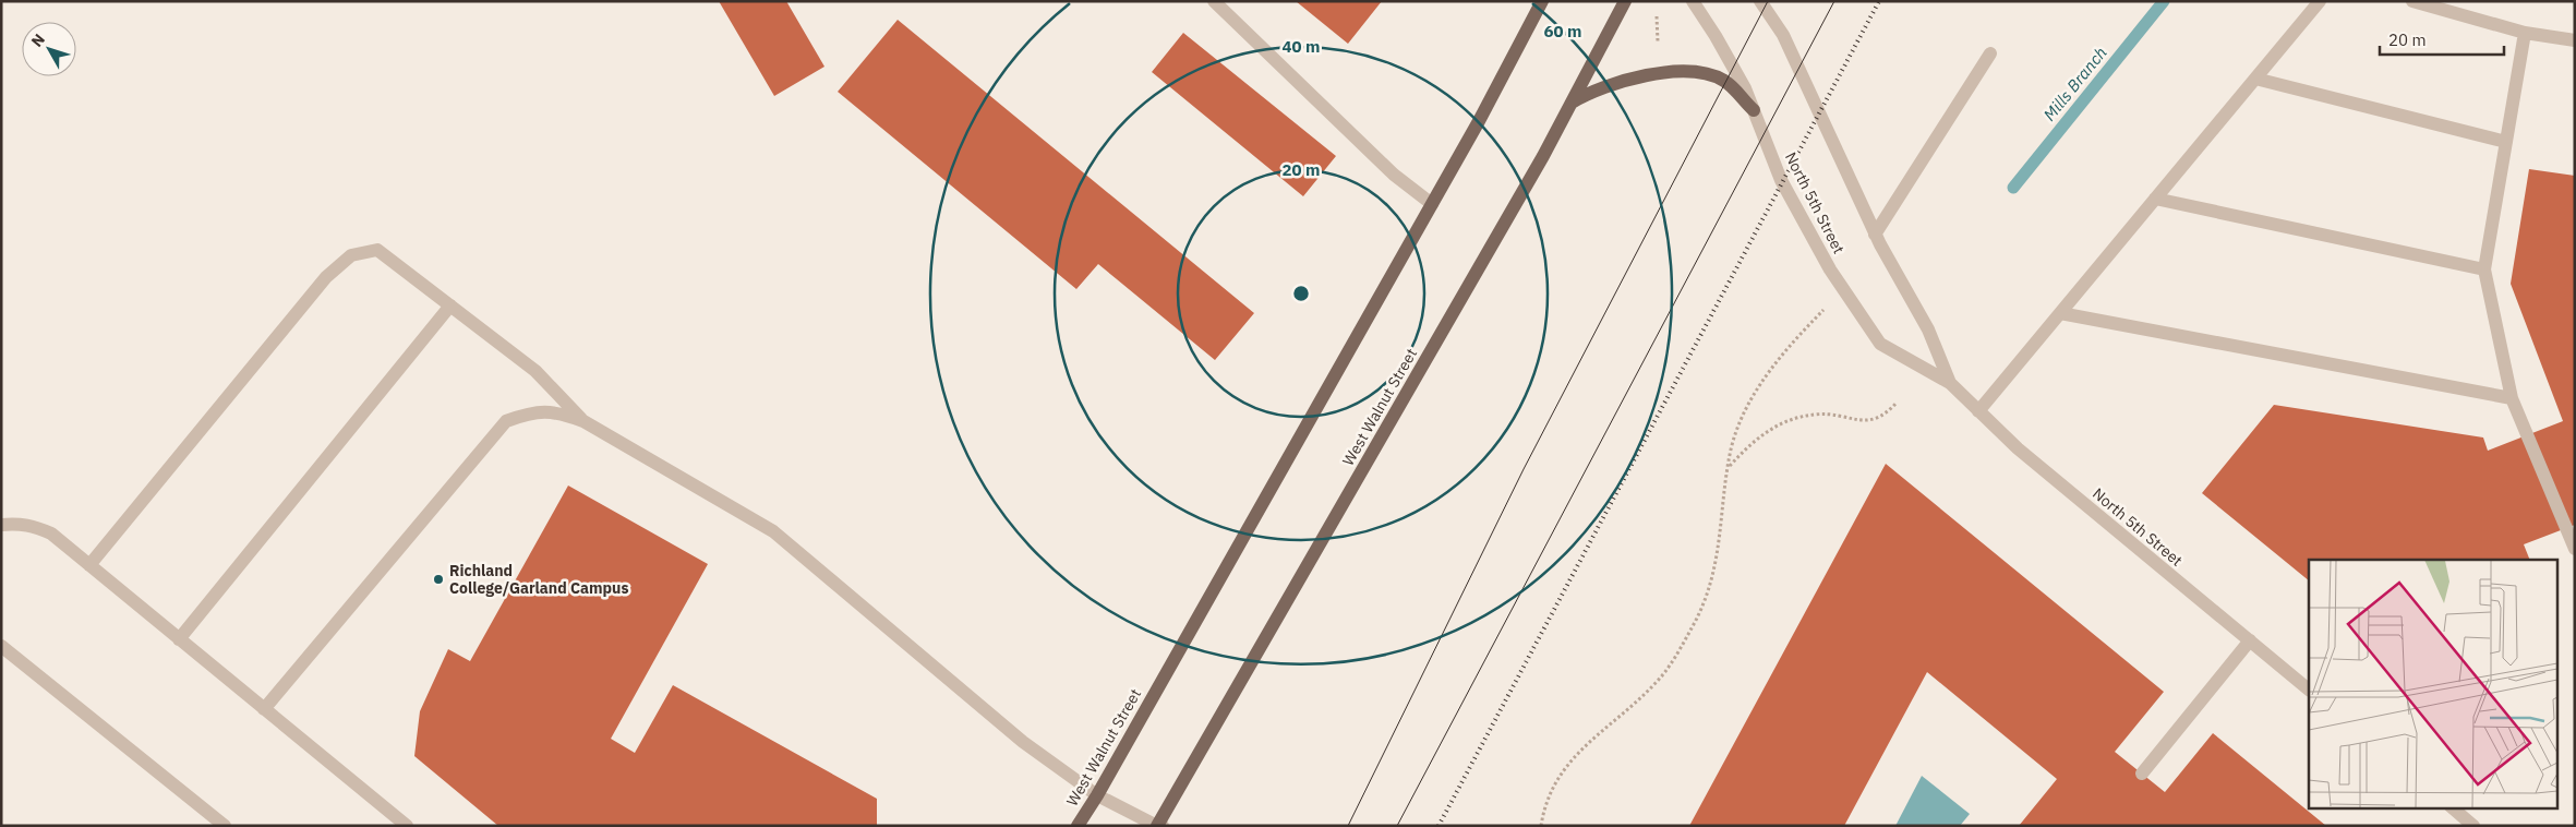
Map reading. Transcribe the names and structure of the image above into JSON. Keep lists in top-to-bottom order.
{
  "streets": {
    "main road": ["West Walnut Street"],
    "street": ["North 5th Street"]
  },
  "water": ["Mills Branch"],
  "places": ["Richland College/Garland Campus"],
  "scale_bar": "20 m",
  "north": "top left",
  "rings": ["60 m", "40 m", "20 m"]
}
